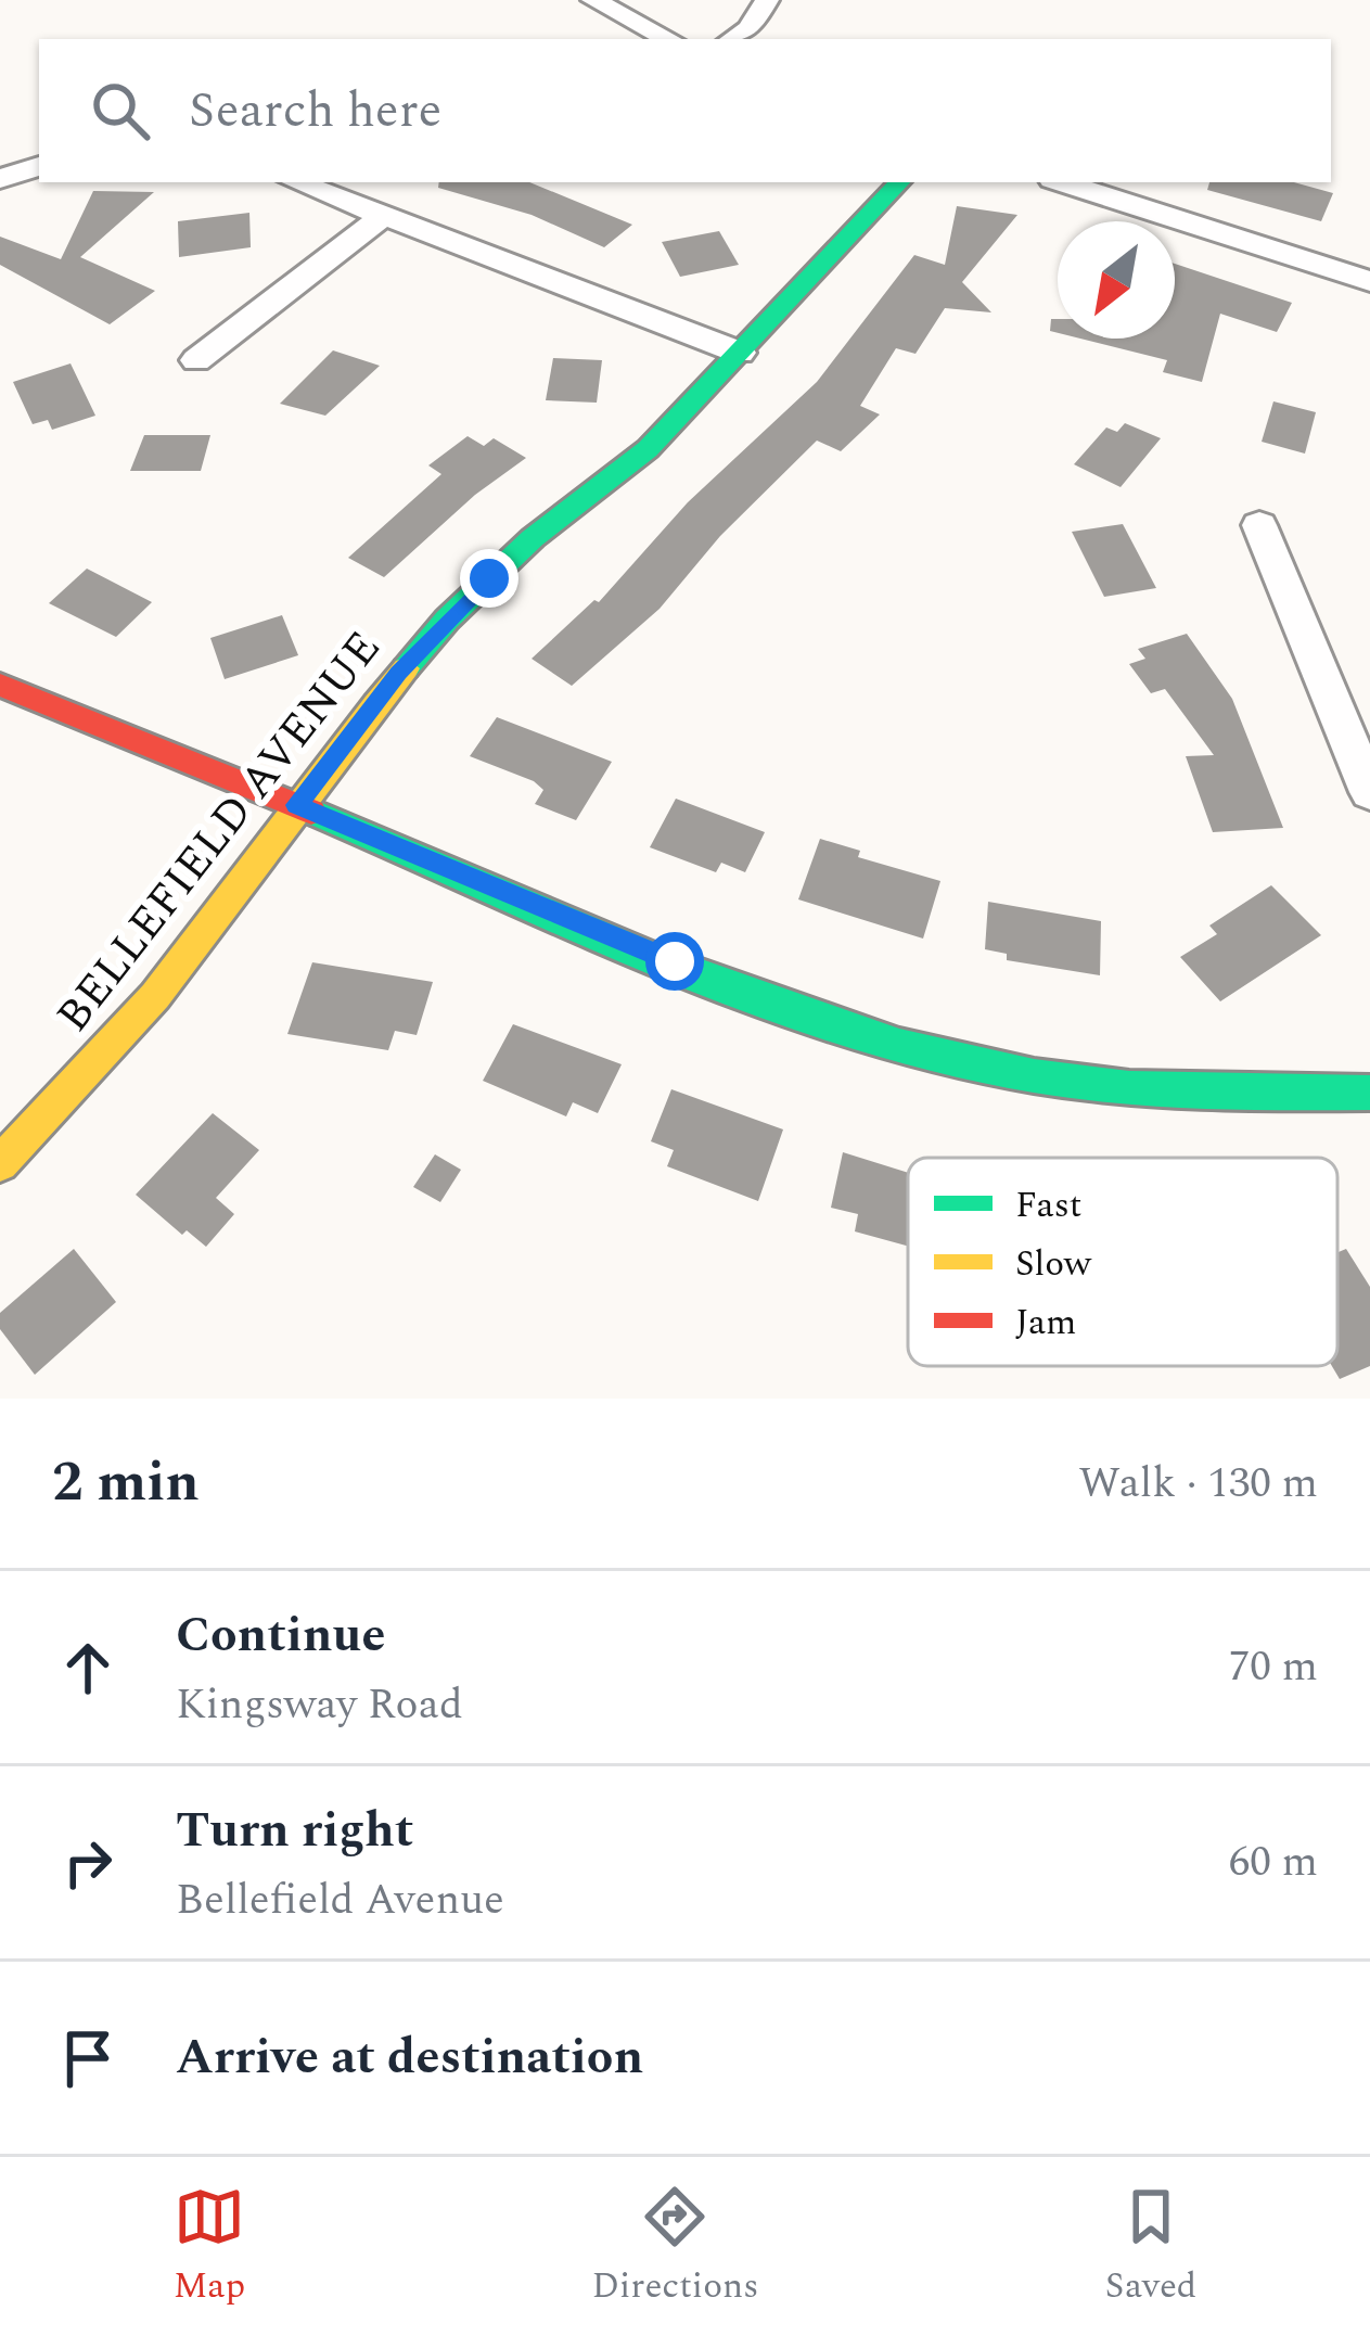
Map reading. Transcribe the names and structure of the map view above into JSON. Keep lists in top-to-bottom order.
{
  "streets": {
    "street": ["BELLEFIELD AVENUE"]
  },
  "legend": ["Fast", "Slow", "Jam"],
  "north": "bottom left",
  "page": {
    "search": "Search here",
    "heading": ["2 min", "Walk · 130 m"],
    "list": [
      ["Continue", "Kingsway Road", "70 m"],
      ["Turn right", "Bellefield Avenue", "60 m"],
      "Arrive at destination"
    ],
    "nav": ["Map", "Directions", "Saved"]
  }
}
